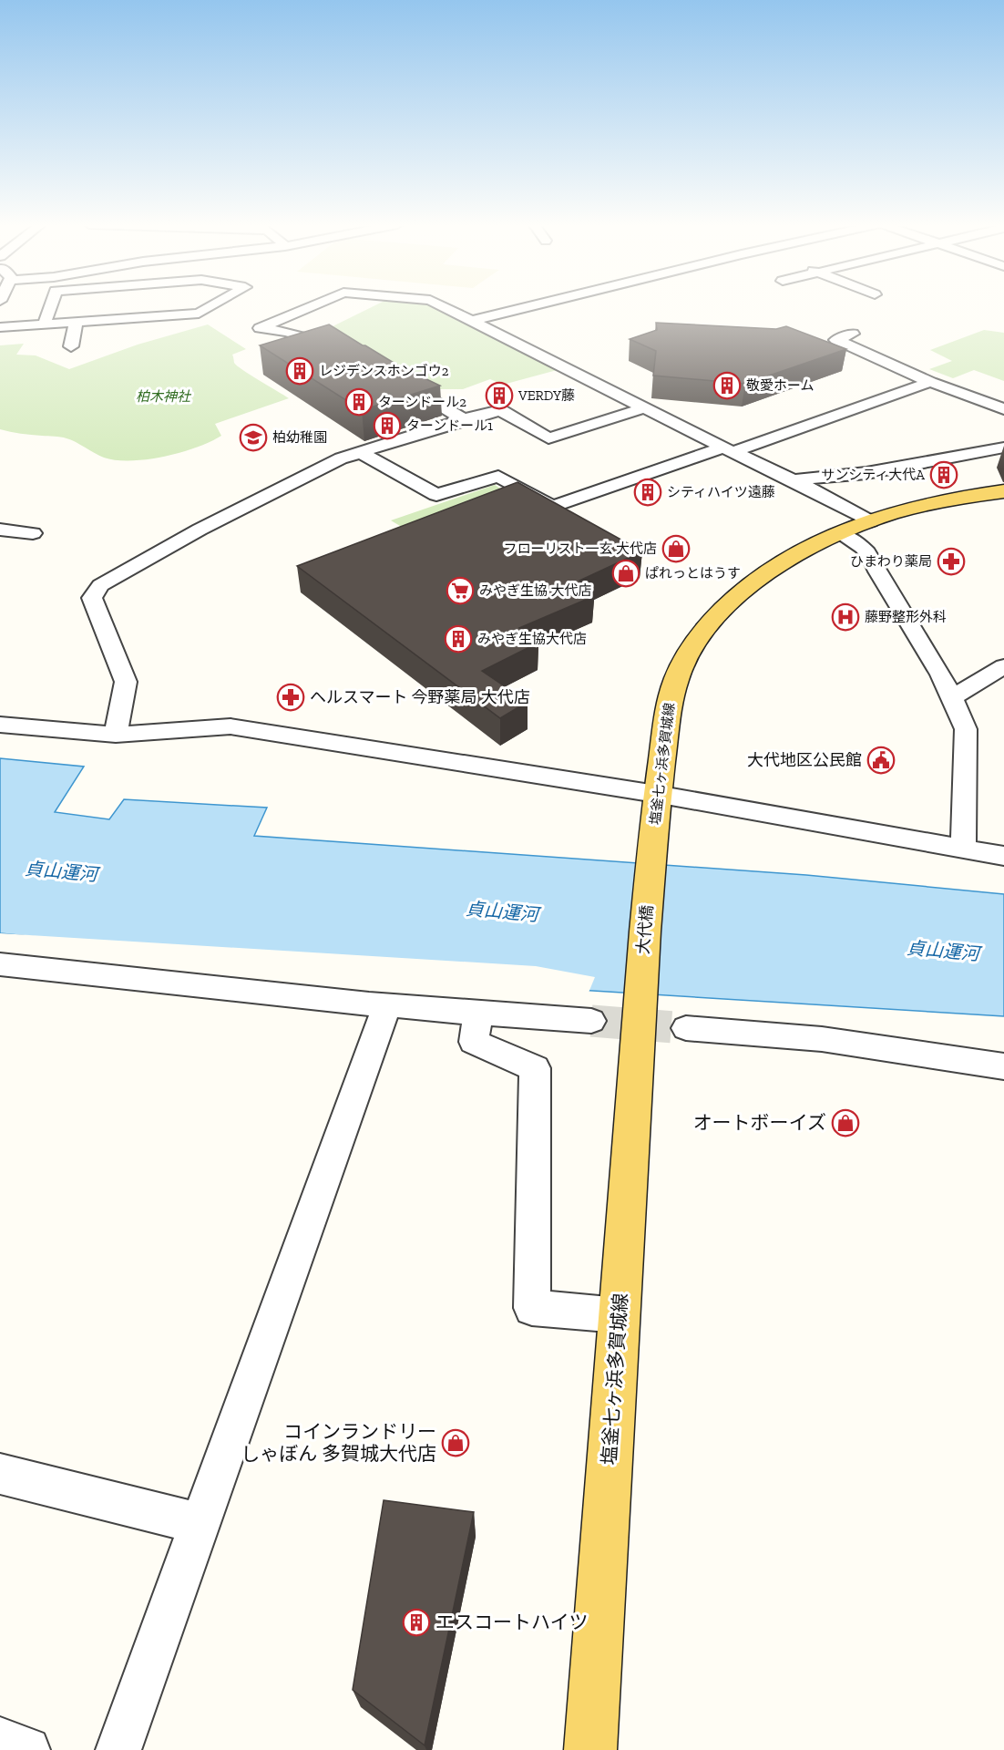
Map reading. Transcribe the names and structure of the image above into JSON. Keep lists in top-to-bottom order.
{
  "streets": {
    "main road": ["塩釜七ヶ浜多賀城線", "大代橋"]
  },
  "crossings": [
    ["塩釜七ヶ浜多賀城線", "大代橋"]
  ],
  "water": ["貞山運河"],
  "parks": ["柏木神社"],
  "places": {
    "building": [
      "レジデンスホンゴウ2",
      "敬愛ホーム",
      "VERDY藤",
      "ターンドール2",
      "ターンドール1",
      "サンシティ大代A",
      "シティハイツ遠藤",
      "みやぎ生協大代店",
      "エスコートハイツ"
    ],
    "school or university": ["柏幼稚園"],
    "shop": [
      "フローリスト一玄 大代店",
      "ぱれっとはうす",
      "オートボーイズ",
      "コインランドリー しゃぼん 多賀城大代店"
    ],
    "pharmacy": ["ひまわり薬局", "ヘルスマート 今野薬局 大代店"],
    "supermarket": ["みやぎ生協 大代店"],
    "hospital": ["藤野整形外科"],
    "public building": ["大代地区公民館"]
  }
}
